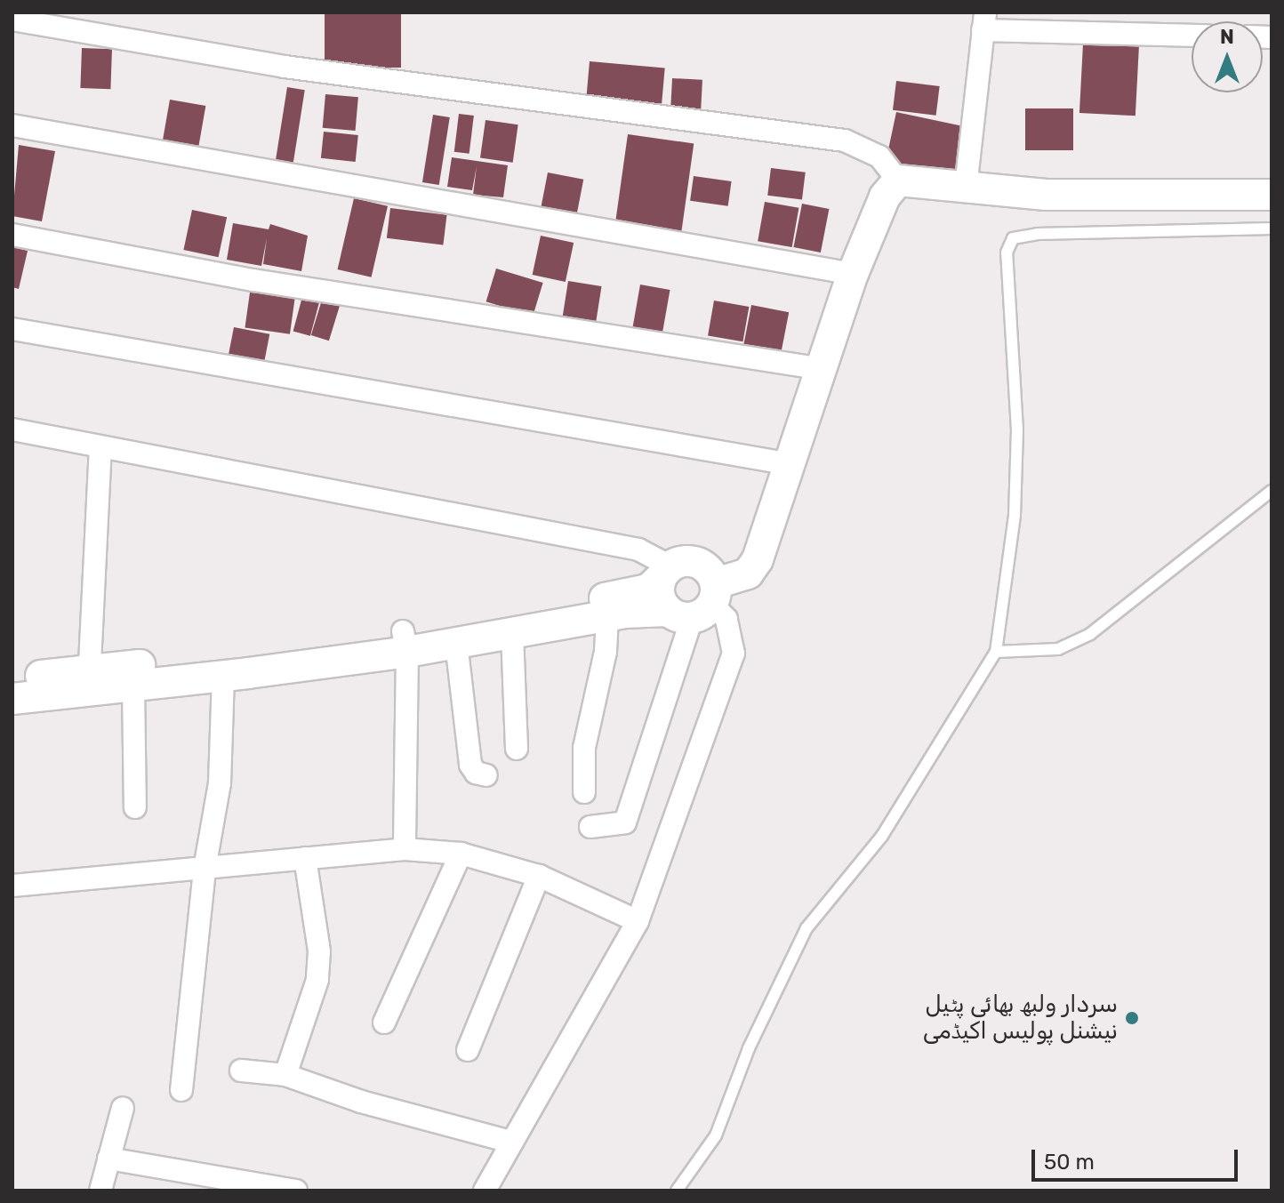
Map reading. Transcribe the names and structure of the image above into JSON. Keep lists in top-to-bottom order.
{
  "places": ["سردار ولبھ بھائی پٹیل نیشنل پولیس اکیڈمی"],
  "scale_bar": "50 m",
  "north": "top"
}
